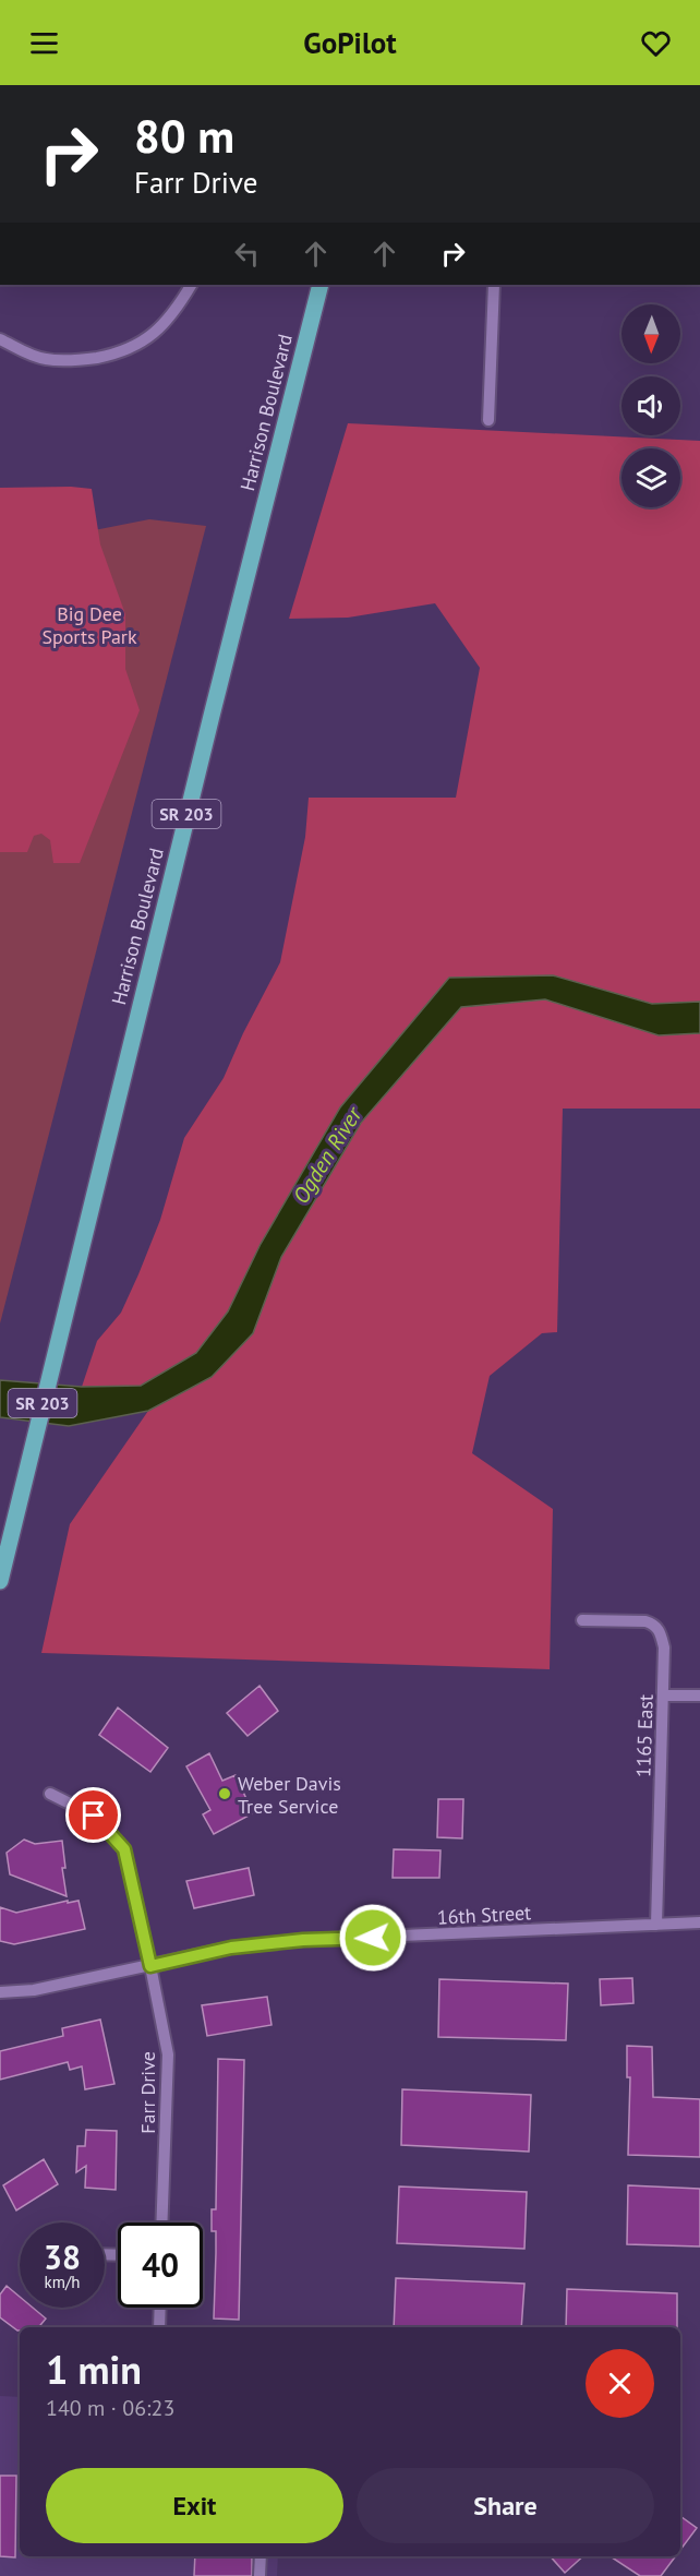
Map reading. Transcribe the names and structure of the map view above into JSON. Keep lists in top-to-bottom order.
{
  "streets": {
    "main road": ["Harrison Boulevard", "SR 203"],
    "street": ["1165 East", "16th Street", "Farr Drive"]
  },
  "crossings": [
    ["1165 East", "16th Street"],
    ["16th Street", "Farr Drive"]
  ],
  "water": ["Ogden River"],
  "parks": ["Big Dee Sports Park"],
  "places": ["Weber Davis Tree Service"],
  "north": "bottom",
  "page": {
    "header": "GoPilot",
    "turn": ["80 m", "Farr Drive"],
    "speed": "38 km/h",
    "limit": "40",
    "heading": ["1 min", "140 m · 06:23"],
    "buttons": ["Exit", "Share"]
  }
}
